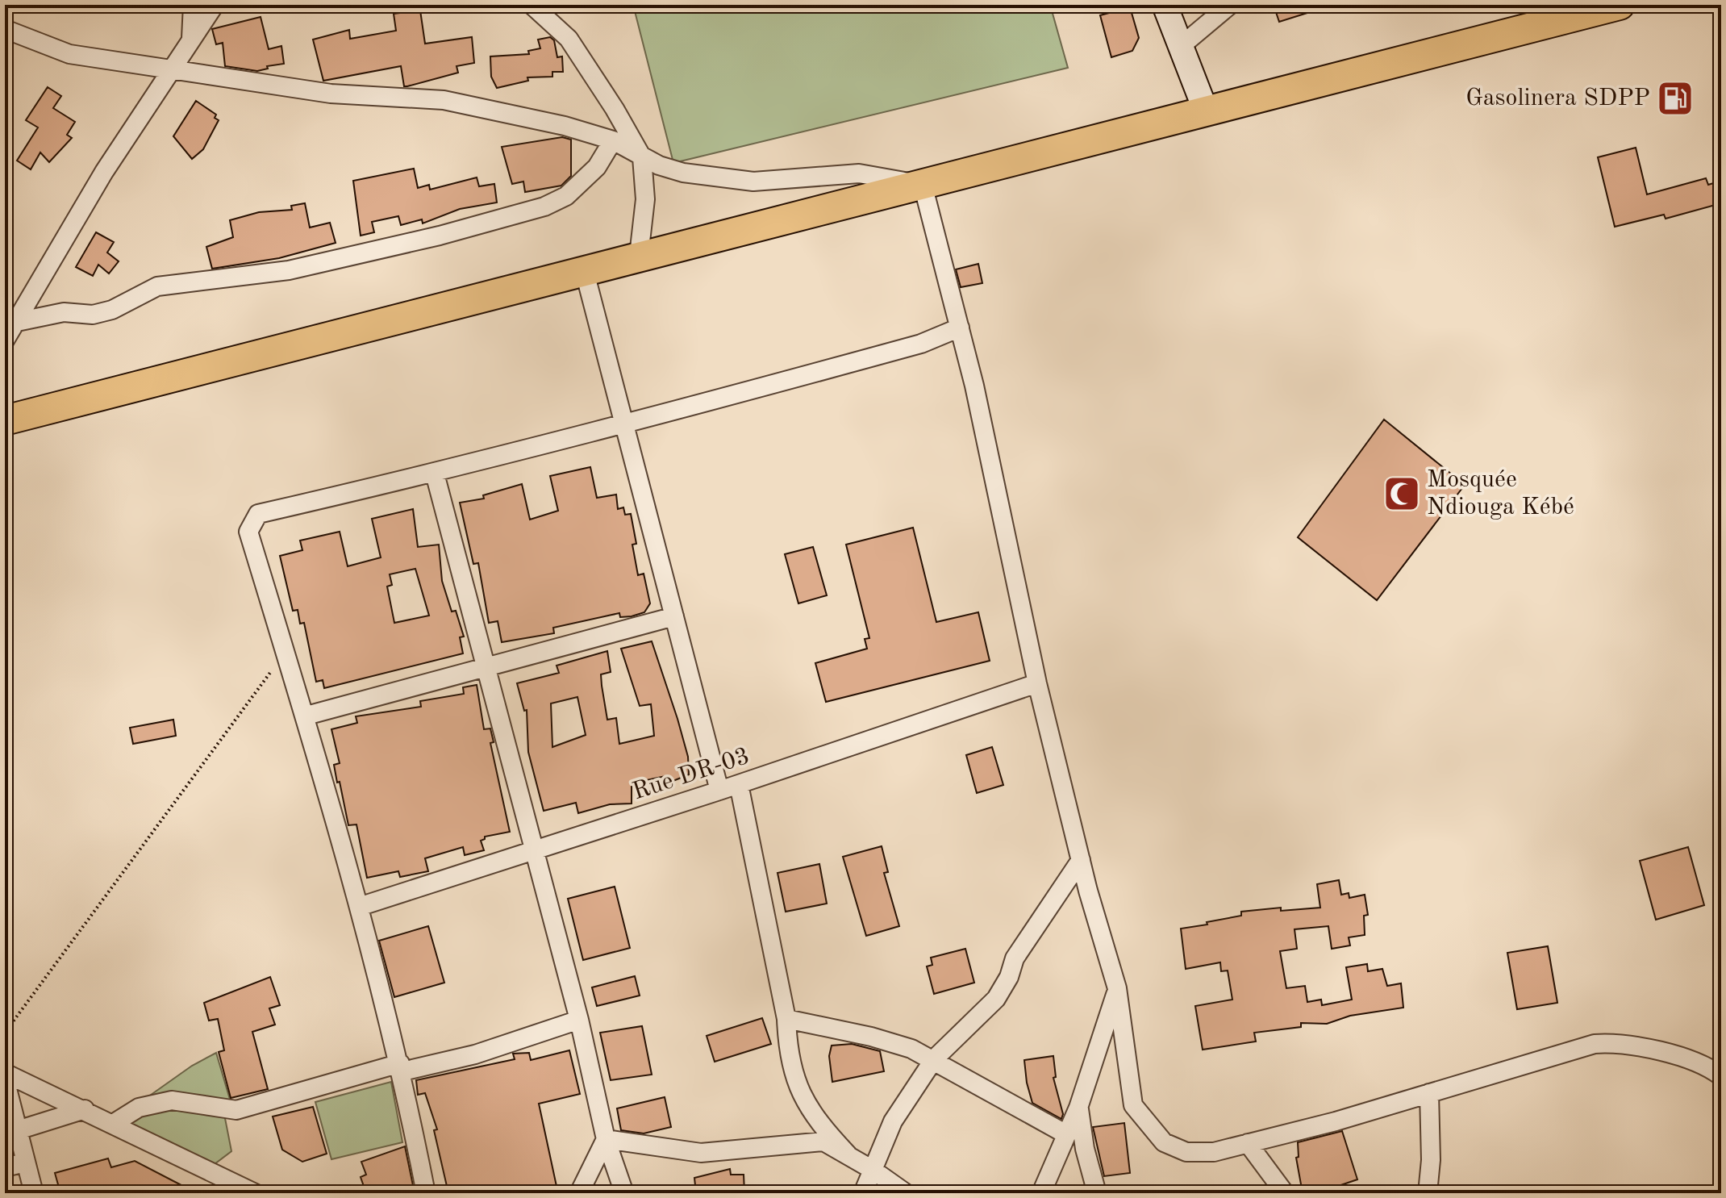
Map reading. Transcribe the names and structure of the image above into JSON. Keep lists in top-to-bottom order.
{
  "streets": {
    "street": ["Rue DR-03"]
  },
  "places": {
    "fuel station": ["Gasolinera SDPP"],
    "mosque": ["Mosquée Ndiouga Kébé"]
  }
}
